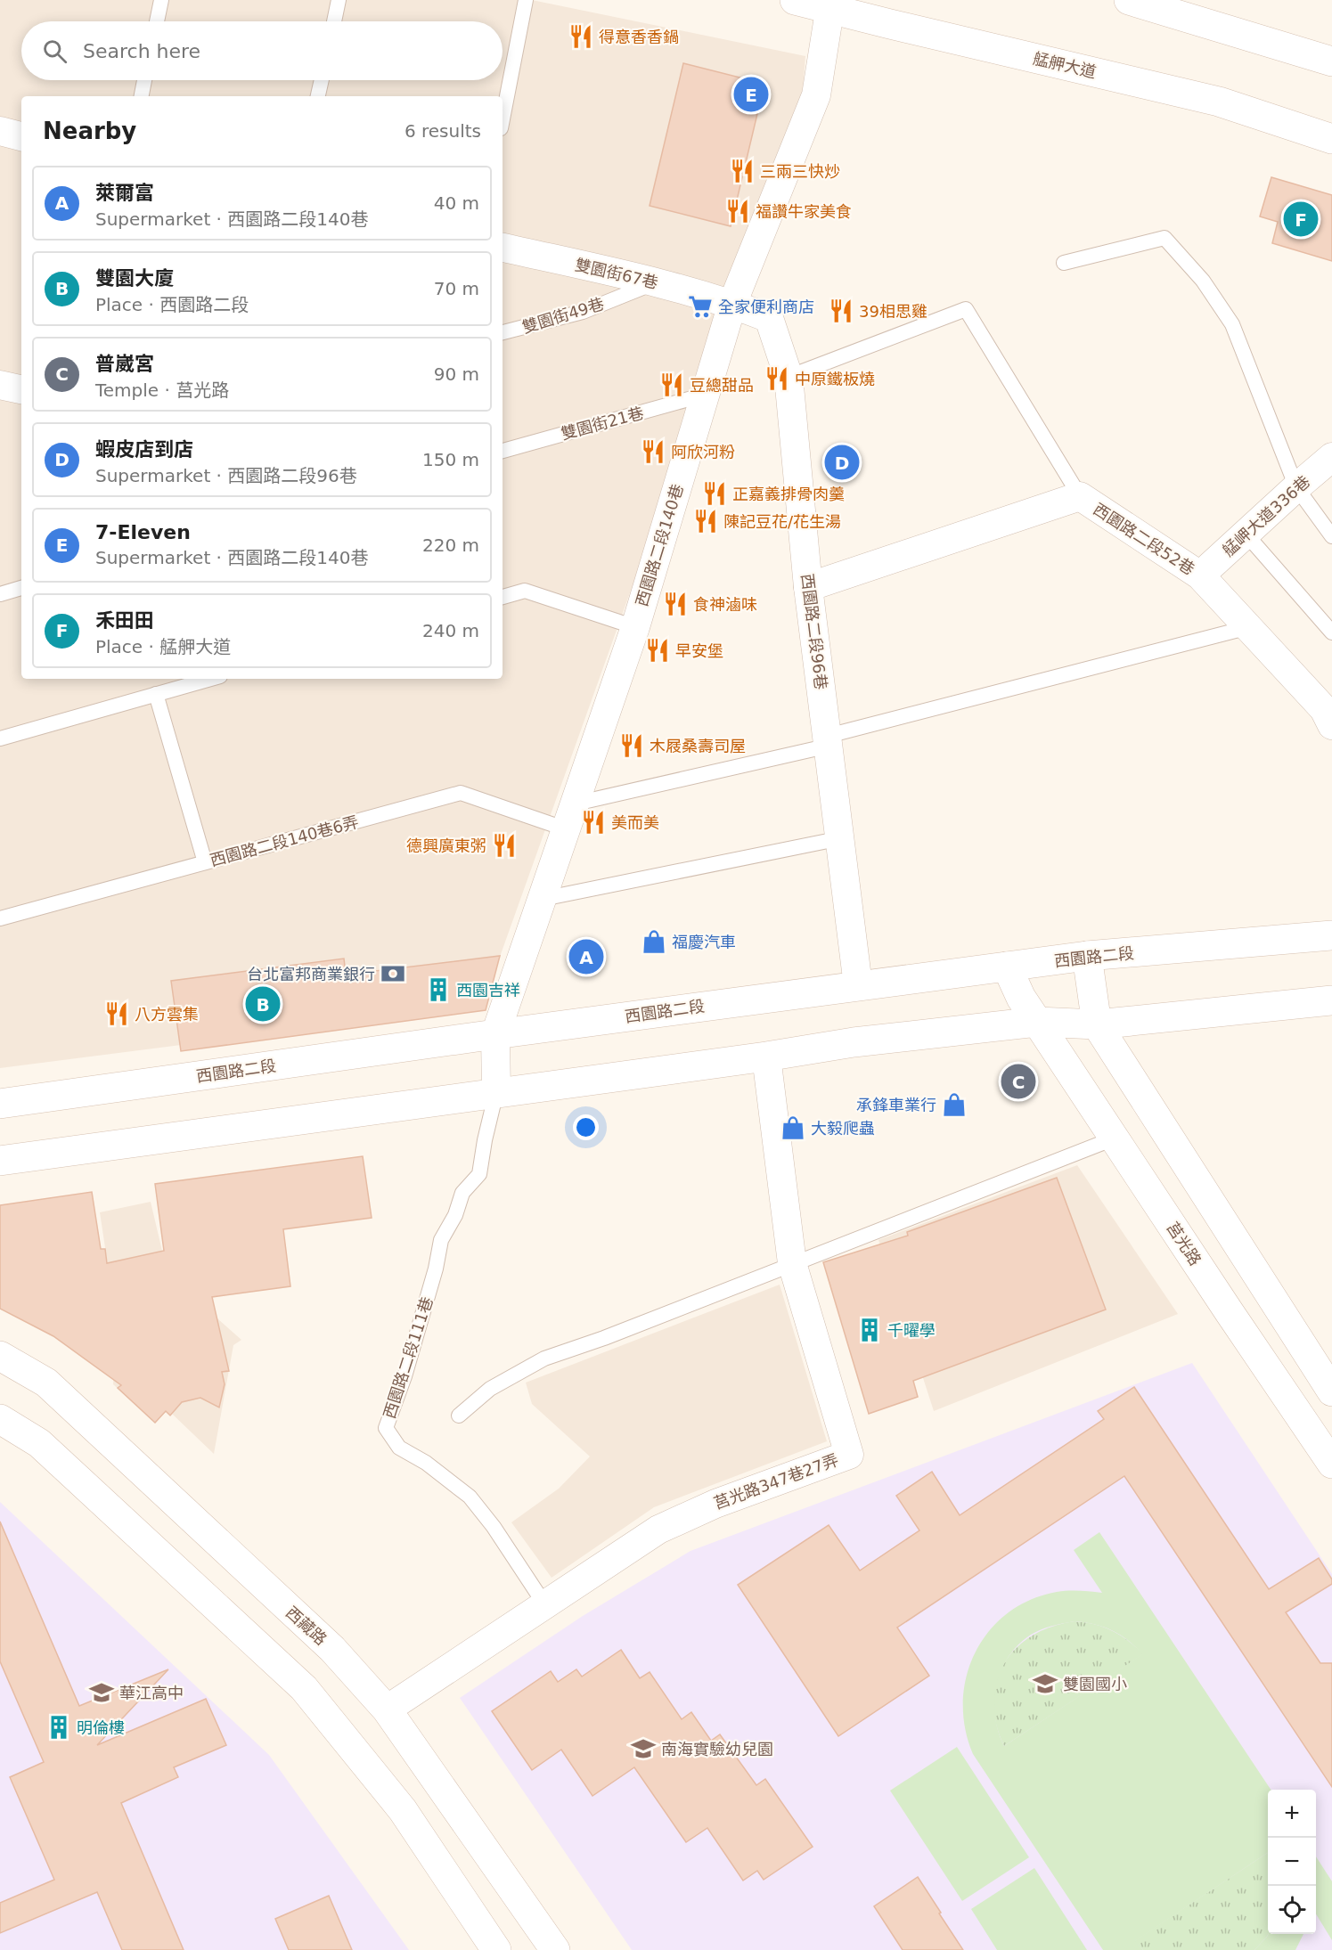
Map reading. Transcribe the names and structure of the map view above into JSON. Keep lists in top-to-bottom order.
{
  "streets": {
    "main road": [
      "艋舺大道",
      "西園路二段",
      "莒光路",
      "西藏路"
    ],
    "street": [
      "雙園街67巷",
      "艋岬大道336巷",
      "西園路二段52巷",
      "西園路二段140巷",
      "西園路二段96巷",
      "莒光路347巷27弄"
    ],
    "lane": [
      "雙園街49巷",
      "雙園街21巷",
      "西園路二段140巷6弄",
      "西園路二段111巷"
    ]
  },
  "crossings": [
    ["艋舺大道", "西園路二段140巷"],
    ["雙園街67巷", "雙園街49巷"],
    ["雙園街67巷", "西園路二段140巷"],
    ["雙園街67巷", "西園路二段96巷"],
    ["雙園街21巷", "西園路二段140巷"],
    ["艋岬大道336巷", "西園路二段52巷"],
    ["西園路二段52巷", "西園路二段96巷"],
    ["西園路二段140巷", "西園路二段96巷"],
    ["西園路二段140巷", "西園路二段140巷6弄"],
    ["西園路二段140巷", "西園路二段"],
    ["西園路二段140巷", "西園路二段111巷"],
    ["西園路二段96巷", "西園路二段"],
    ["西園路二段", "莒光路"],
    ["西園路二段111巷", "莒光路347巷27弄"],
    ["莒光路347巷27弄", "西藏路"]
  ],
  "places": {
    "restaurant": [
      "得意香香鍋",
      "三兩三快炒",
      "福讚牛家美食",
      "39相思雞",
      "中原鐵板燒",
      "豆總甜品",
      "阿欣河粉",
      "正嘉義排骨肉羹",
      "陳記豆花/花生湯",
      "食神滷味",
      "早安堡",
      "木屐桑壽司屋",
      "美而美",
      "德興廣東粥",
      "八方雲集"
    ],
    "supermarket": ["全家便利商店"],
    "shop": ["福慶汽車", "承鋒車業行", "大毅爬蟲"],
    "bank": ["台北富邦商業銀行"],
    "building": ["西園吉祥", "千曜學", "明倫樓"],
    "school or university": ["雙園國小", "華江高中", "南海實驗幼兒園"]
  },
  "page": {
    "search": "Search here",
    "pins": [
      "E",
      "F",
      "D",
      "A",
      "B",
      "C"
    ],
    "heading": ["Nearby", "6 results"],
    "list": [
      {
        "mark": "A",
        "name": "萊爾富",
        "note": "Supermarket · 西園路二段140巷",
        "value": "40 m"
      },
      {
        "mark": "B",
        "name": "雙園大廈",
        "note": "Place · 西園路二段",
        "value": "70 m"
      },
      {
        "mark": "C",
        "name": "普崴宮",
        "note": "Temple · 莒光路",
        "value": "90 m"
      },
      {
        "mark": "D",
        "name": "蝦皮店到店",
        "note": "Supermarket · 西園路二段96巷",
        "value": "150 m"
      },
      {
        "mark": "E",
        "name": "7-Eleven",
        "note": "Supermarket · 西園路二段140巷",
        "value": "220 m"
      },
      {
        "mark": "F",
        "name": "禾田田",
        "note": "Place · 艋舺大道",
        "value": "240 m"
      }
    ],
    "map_buttons": ["+", "−"]
  }
}
